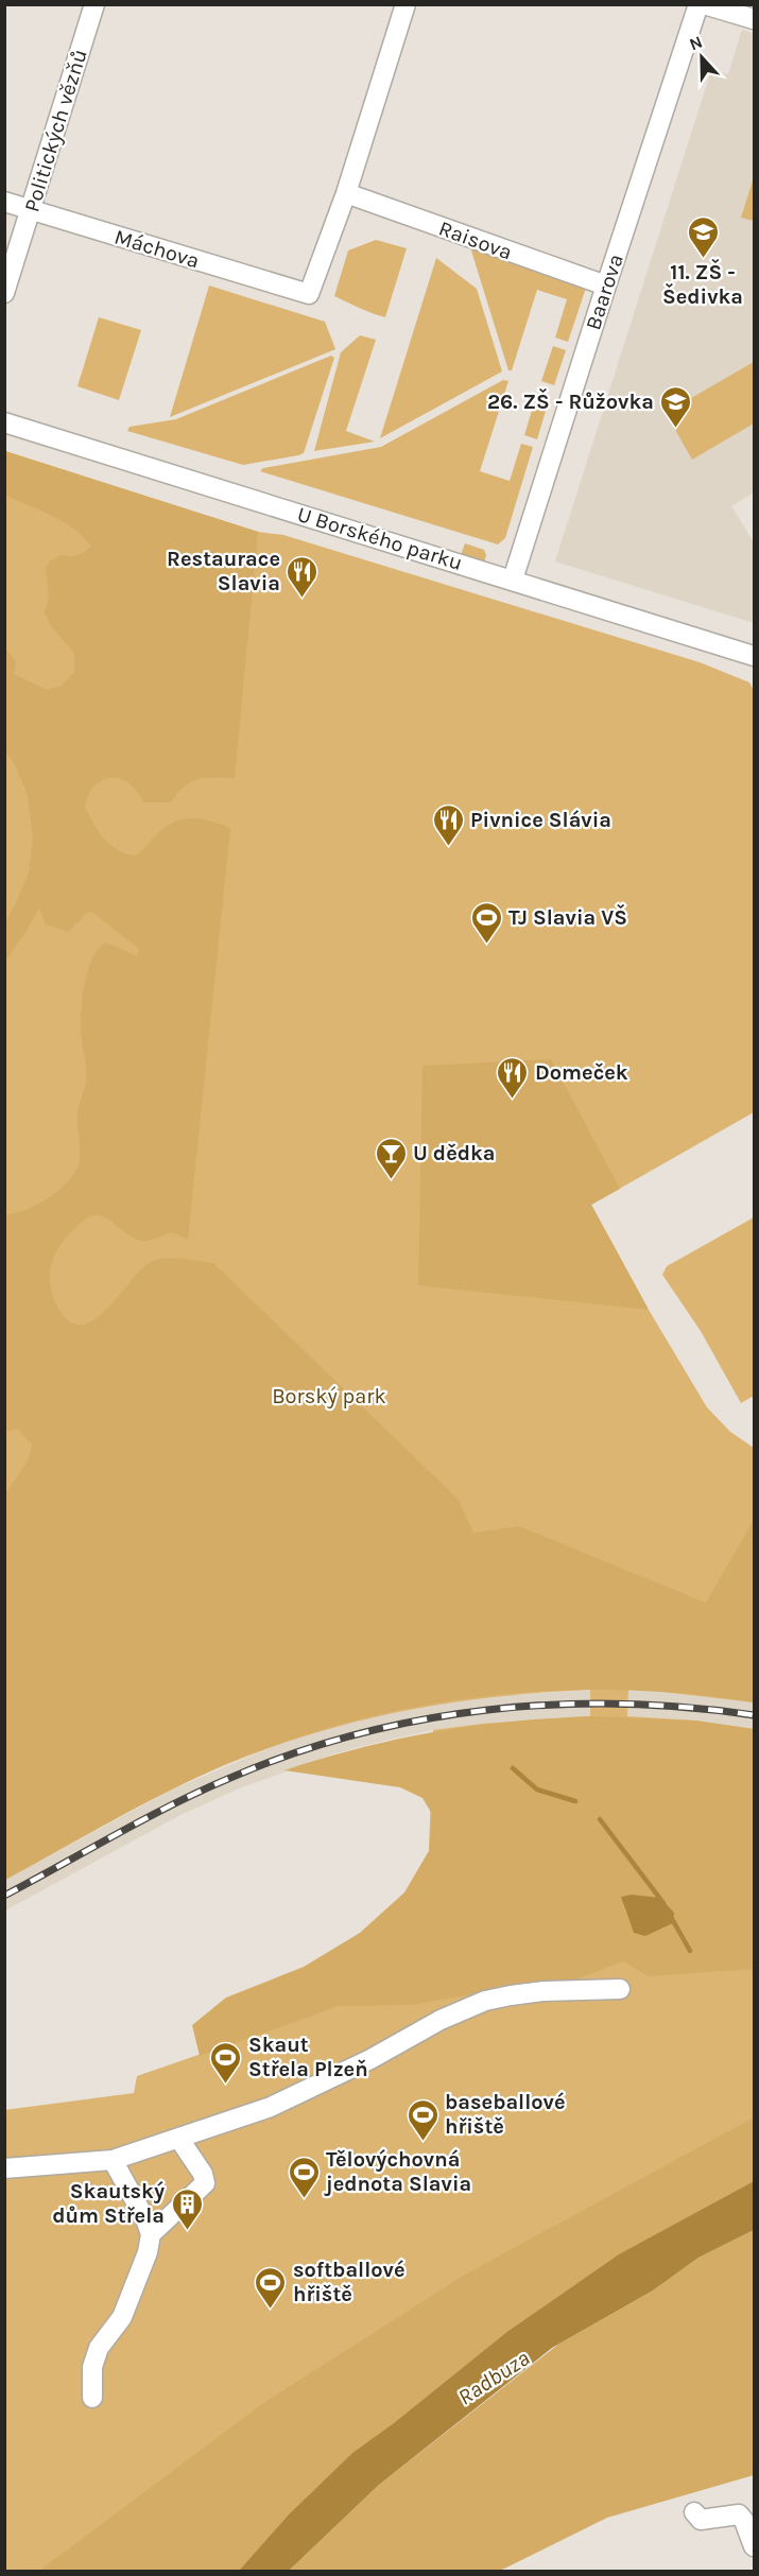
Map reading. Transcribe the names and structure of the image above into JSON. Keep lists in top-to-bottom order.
{
  "streets": {
    "street": [
      "Politických vězňů",
      "Raisova",
      "Máchova",
      "Baarova",
      "U Borského parku"
    ]
  },
  "crossings": [
    ["Politických vězňů", "Máchova"],
    ["Raisova", "Máchova"],
    ["Raisova", "Baarova"],
    ["Baarova", "U Borského parku"]
  ],
  "water": ["Radbuza"],
  "parks": ["Borský park"],
  "places": {
    "school or university": ["11. ZŠ - Šedivka", "26. ZŠ - Růžovka"],
    "restaurant": ["Restaurace Slavia", "Pivnice Slávia", "Domeček"],
    "sports": [
      "TJ Slavia VŠ",
      "Skaut Střela Plzeň",
      "baseballové hřiště",
      "Tělovýchovná jednota Slavia",
      "softballové hřiště"
    ],
    "bar": ["U dědka"],
    "building": ["Skautský dům Střela"]
  },
  "north": "top"
}
